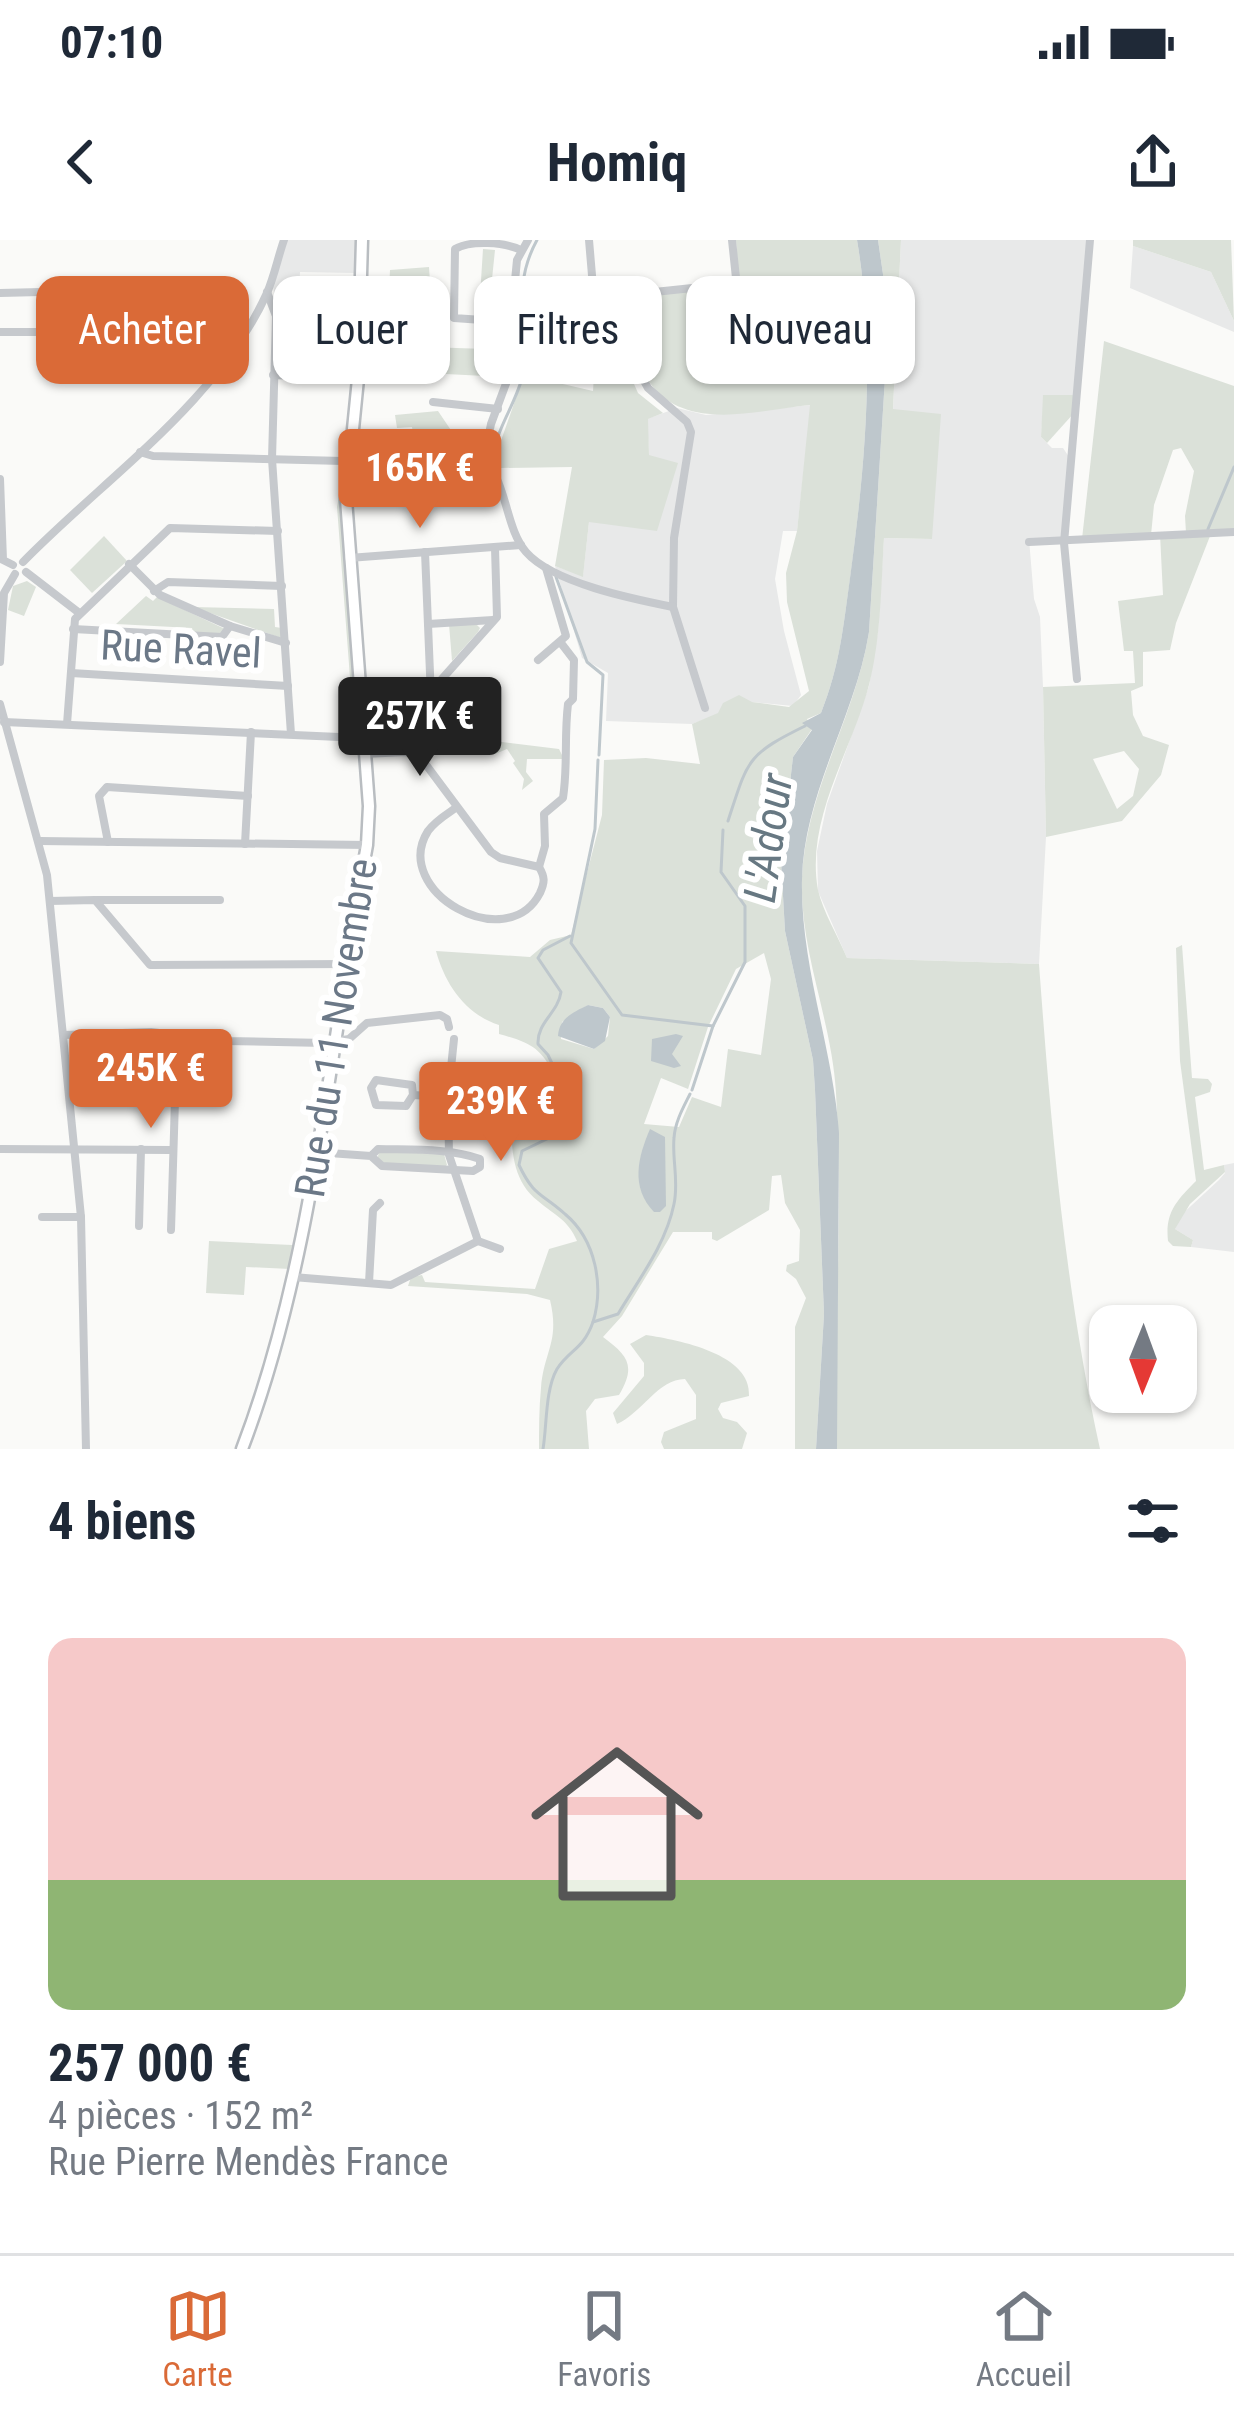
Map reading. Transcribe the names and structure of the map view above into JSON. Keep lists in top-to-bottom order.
{
  "streets": {
    "street": ["Rue Ravel", "Rue du 11 Novembre"]
  },
  "water": ["L'Adour"],
  "north": "bottom",
  "page": {
    "status": "07:10",
    "header": "Homiq",
    "chip": [
      "Acheter",
      "Louer",
      "Filtres",
      "Nouveau"
    ],
    "price": [
      "165K €",
      "257K €",
      "245K €",
      "239K €"
    ],
    "heading": "4 biens",
    "list": [
      {
        "name": "257 000 €",
        "note": "4 pièces · 152 m² · Rue Pierre Mendès France"
      }
    ],
    "tabs": ["Carte", "Favoris", "Accueil"]
  }
}
